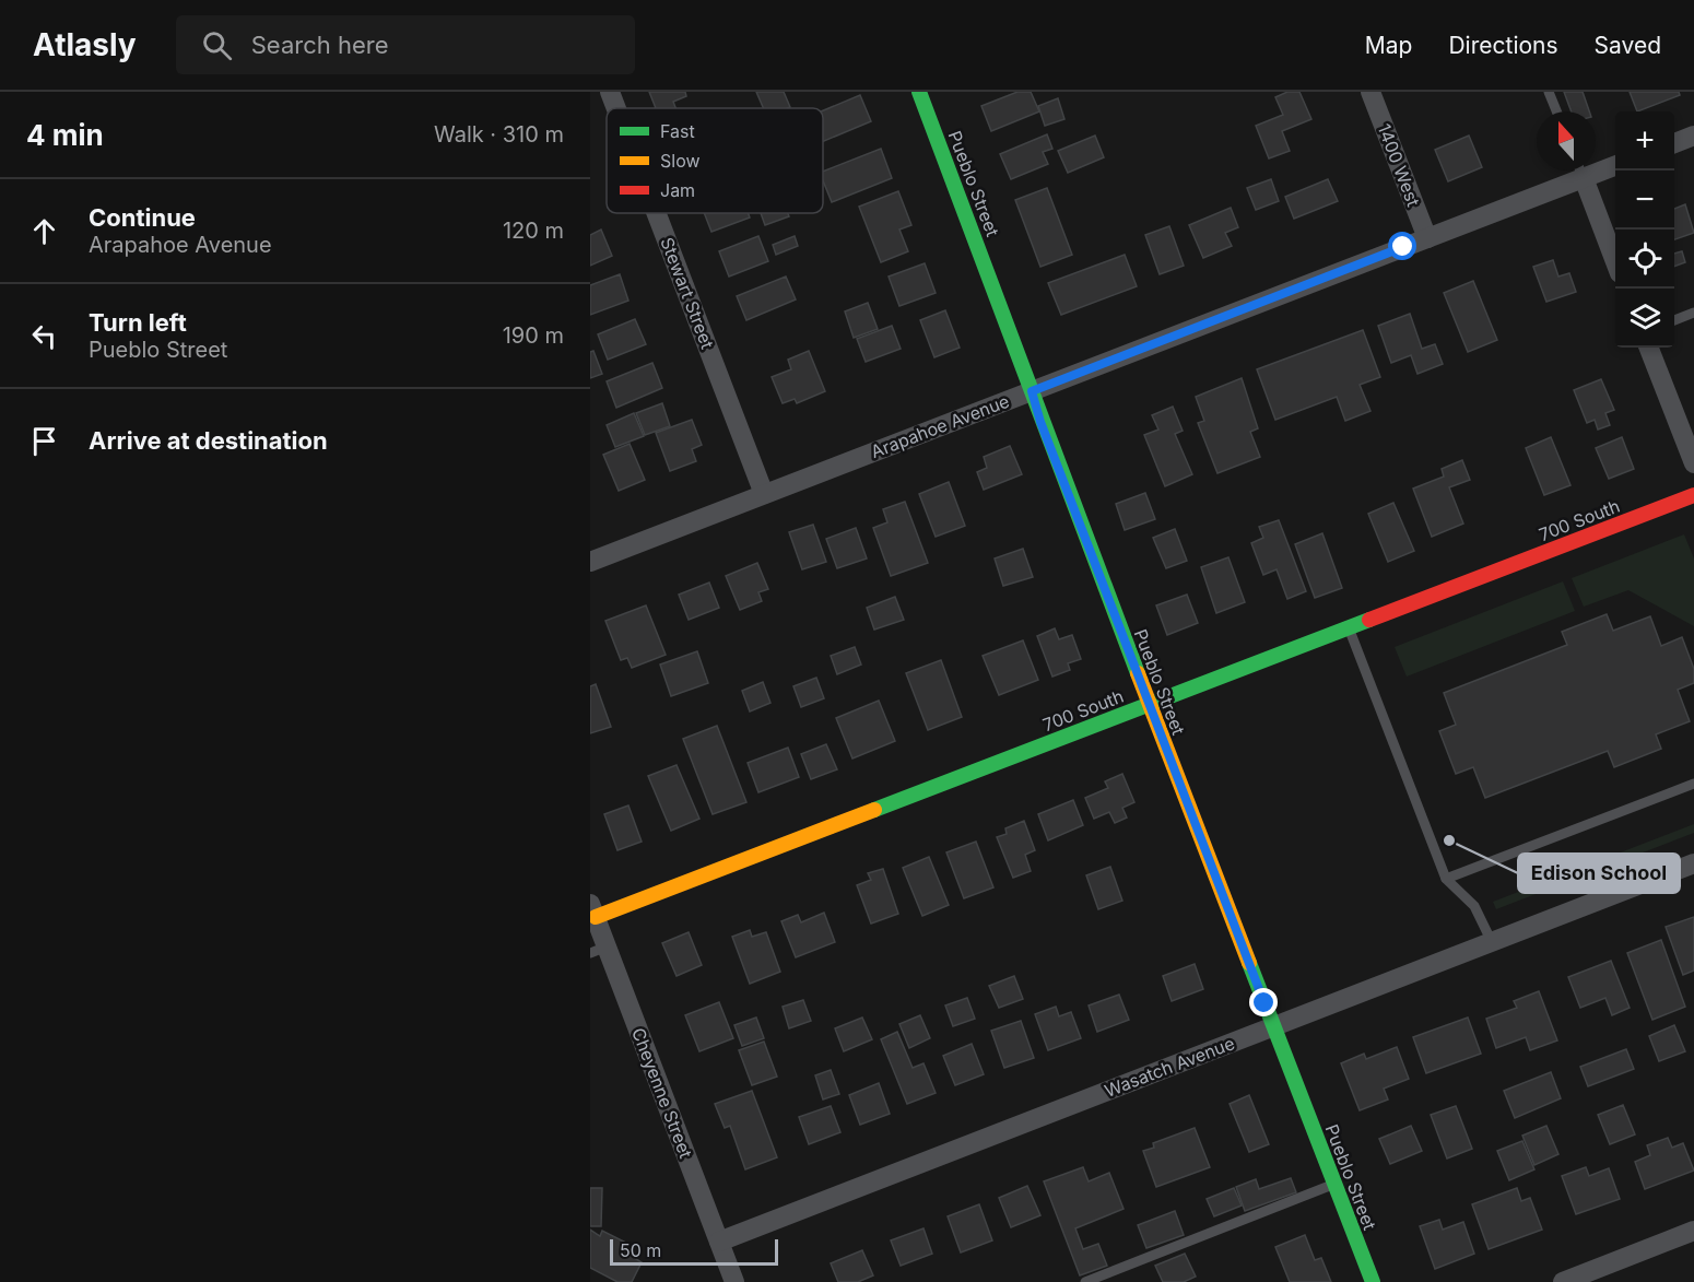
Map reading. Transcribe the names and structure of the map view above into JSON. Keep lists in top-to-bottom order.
{
  "streets": {
    "street": [
      "1400 West",
      "Pueblo Street",
      "Stewart Street",
      "Arapahoe Avenue",
      "700 South",
      "Wasatch Avenue",
      "Cheyenne Street"
    ]
  },
  "crossings": [
    ["1400 West", "Arapahoe Avenue"],
    ["Pueblo Street", "Arapahoe Avenue"],
    ["Pueblo Street", "700 South"],
    ["Pueblo Street", "Wasatch Avenue"],
    ["Stewart Street", "Arapahoe Avenue"],
    ["700 South", "Cheyenne Street"],
    ["Wasatch Avenue", "Cheyenne Street"]
  ],
  "places": ["Edison School"],
  "legend": ["Fast", "Slow", "Jam"],
  "scale_bar": "50 m",
  "north": "top",
  "page": {
    "header": "Atlasly",
    "search": "Search here",
    "nav": ["Map", "Directions", "Saved"],
    "heading": ["4 min", "Walk · 310 m"],
    "map_buttons": ["+", "−"],
    "list": [
      ["Continue", "Arapahoe Avenue", "120 m"],
      ["Turn left", "Pueblo Street", "190 m"],
      "Arrive at destination"
    ],
    "scale": "50 m"
  }
}
